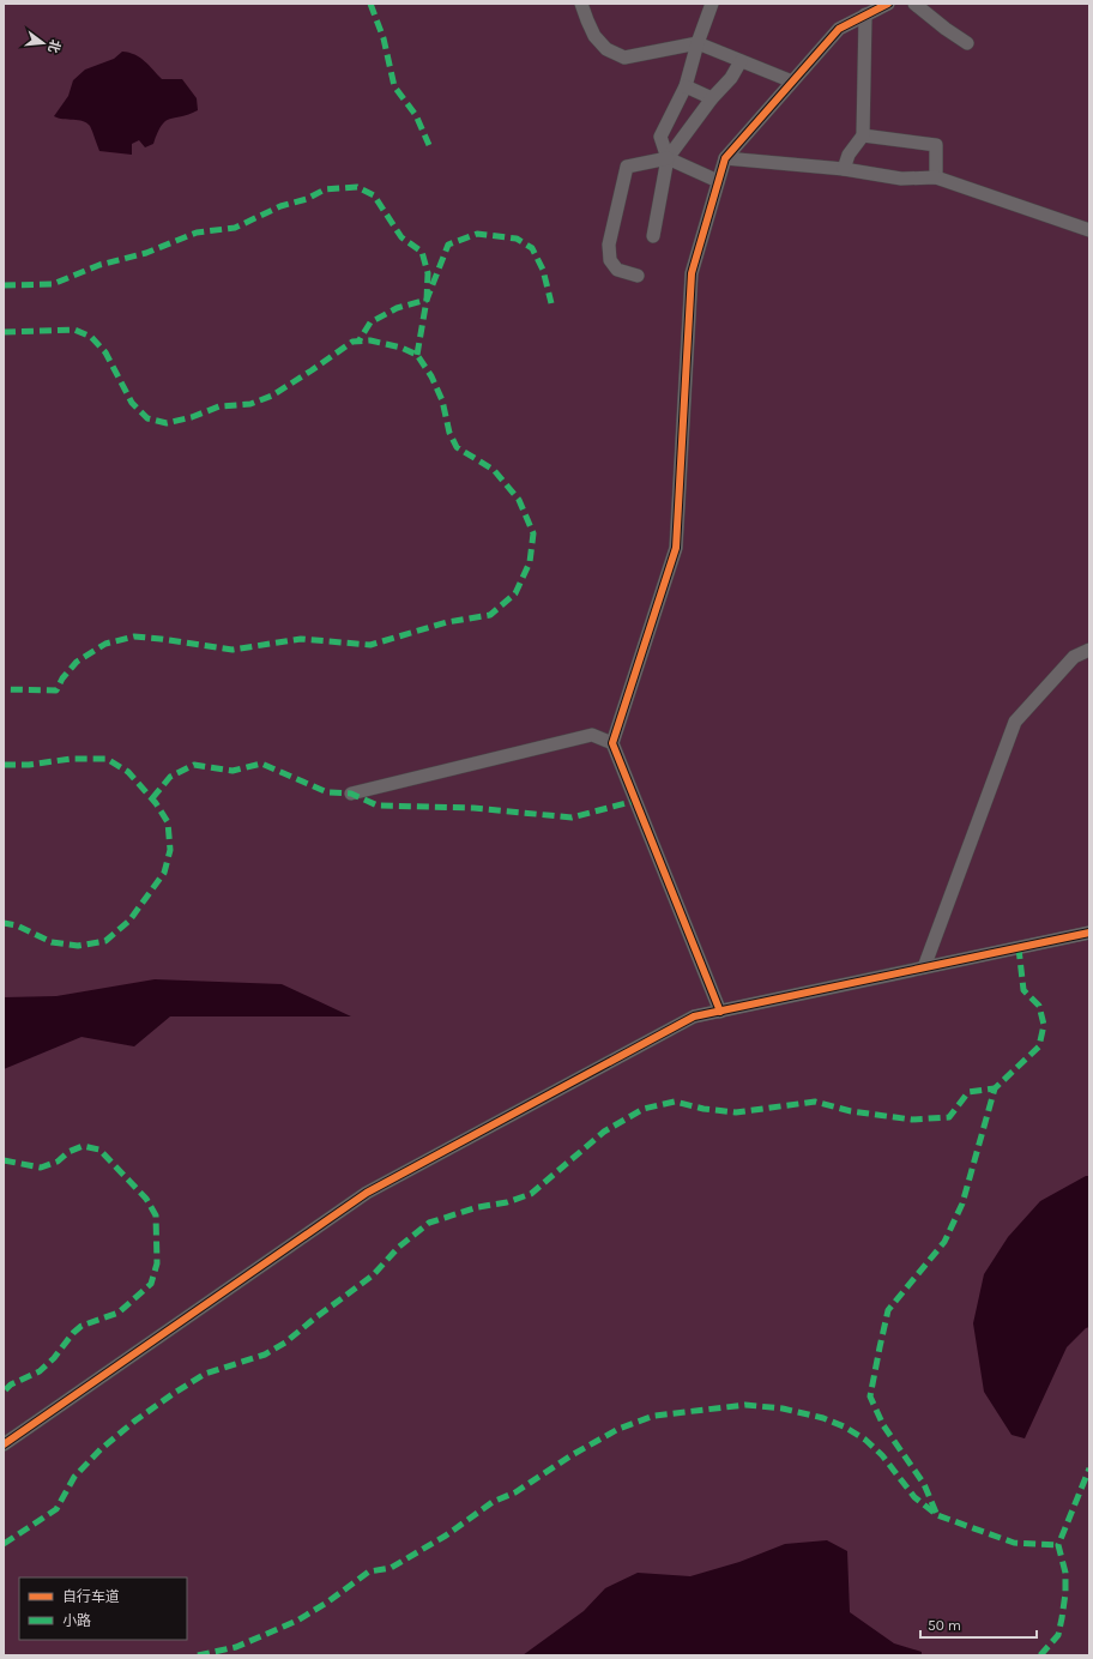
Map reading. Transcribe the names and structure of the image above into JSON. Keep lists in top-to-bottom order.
{
  "legend": ["自行车道", "小路"],
  "scale_bar": "50 m",
  "north": "right"
}
